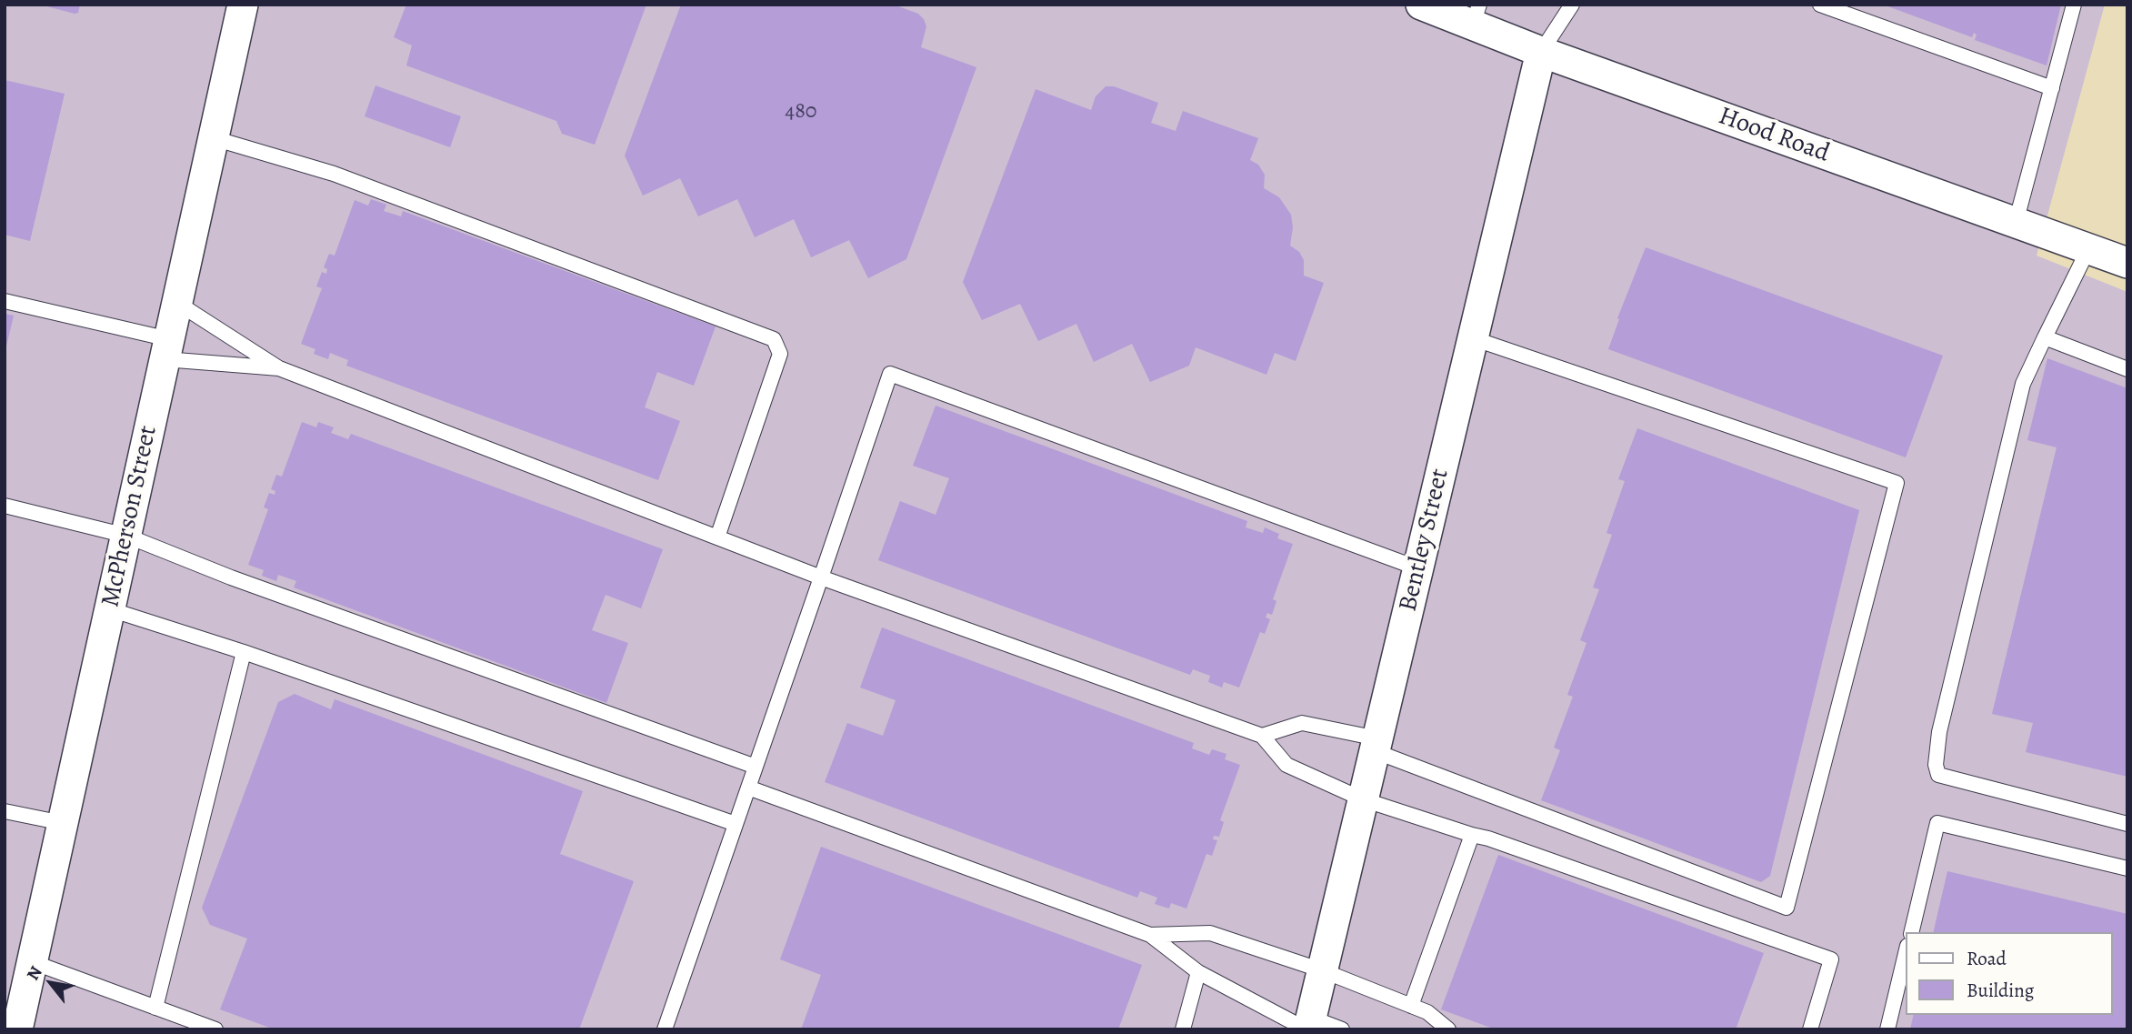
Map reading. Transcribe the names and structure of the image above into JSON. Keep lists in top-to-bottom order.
{
  "streets": {
    "street": ["Hood Road", "McPherson Street", "Bentley Street"]
  },
  "crossings": [
    ["Hood Road", "Bentley Street"]
  ],
  "house_numbers": ["480"],
  "legend": ["Road", "Building"],
  "north": "top left"
}
